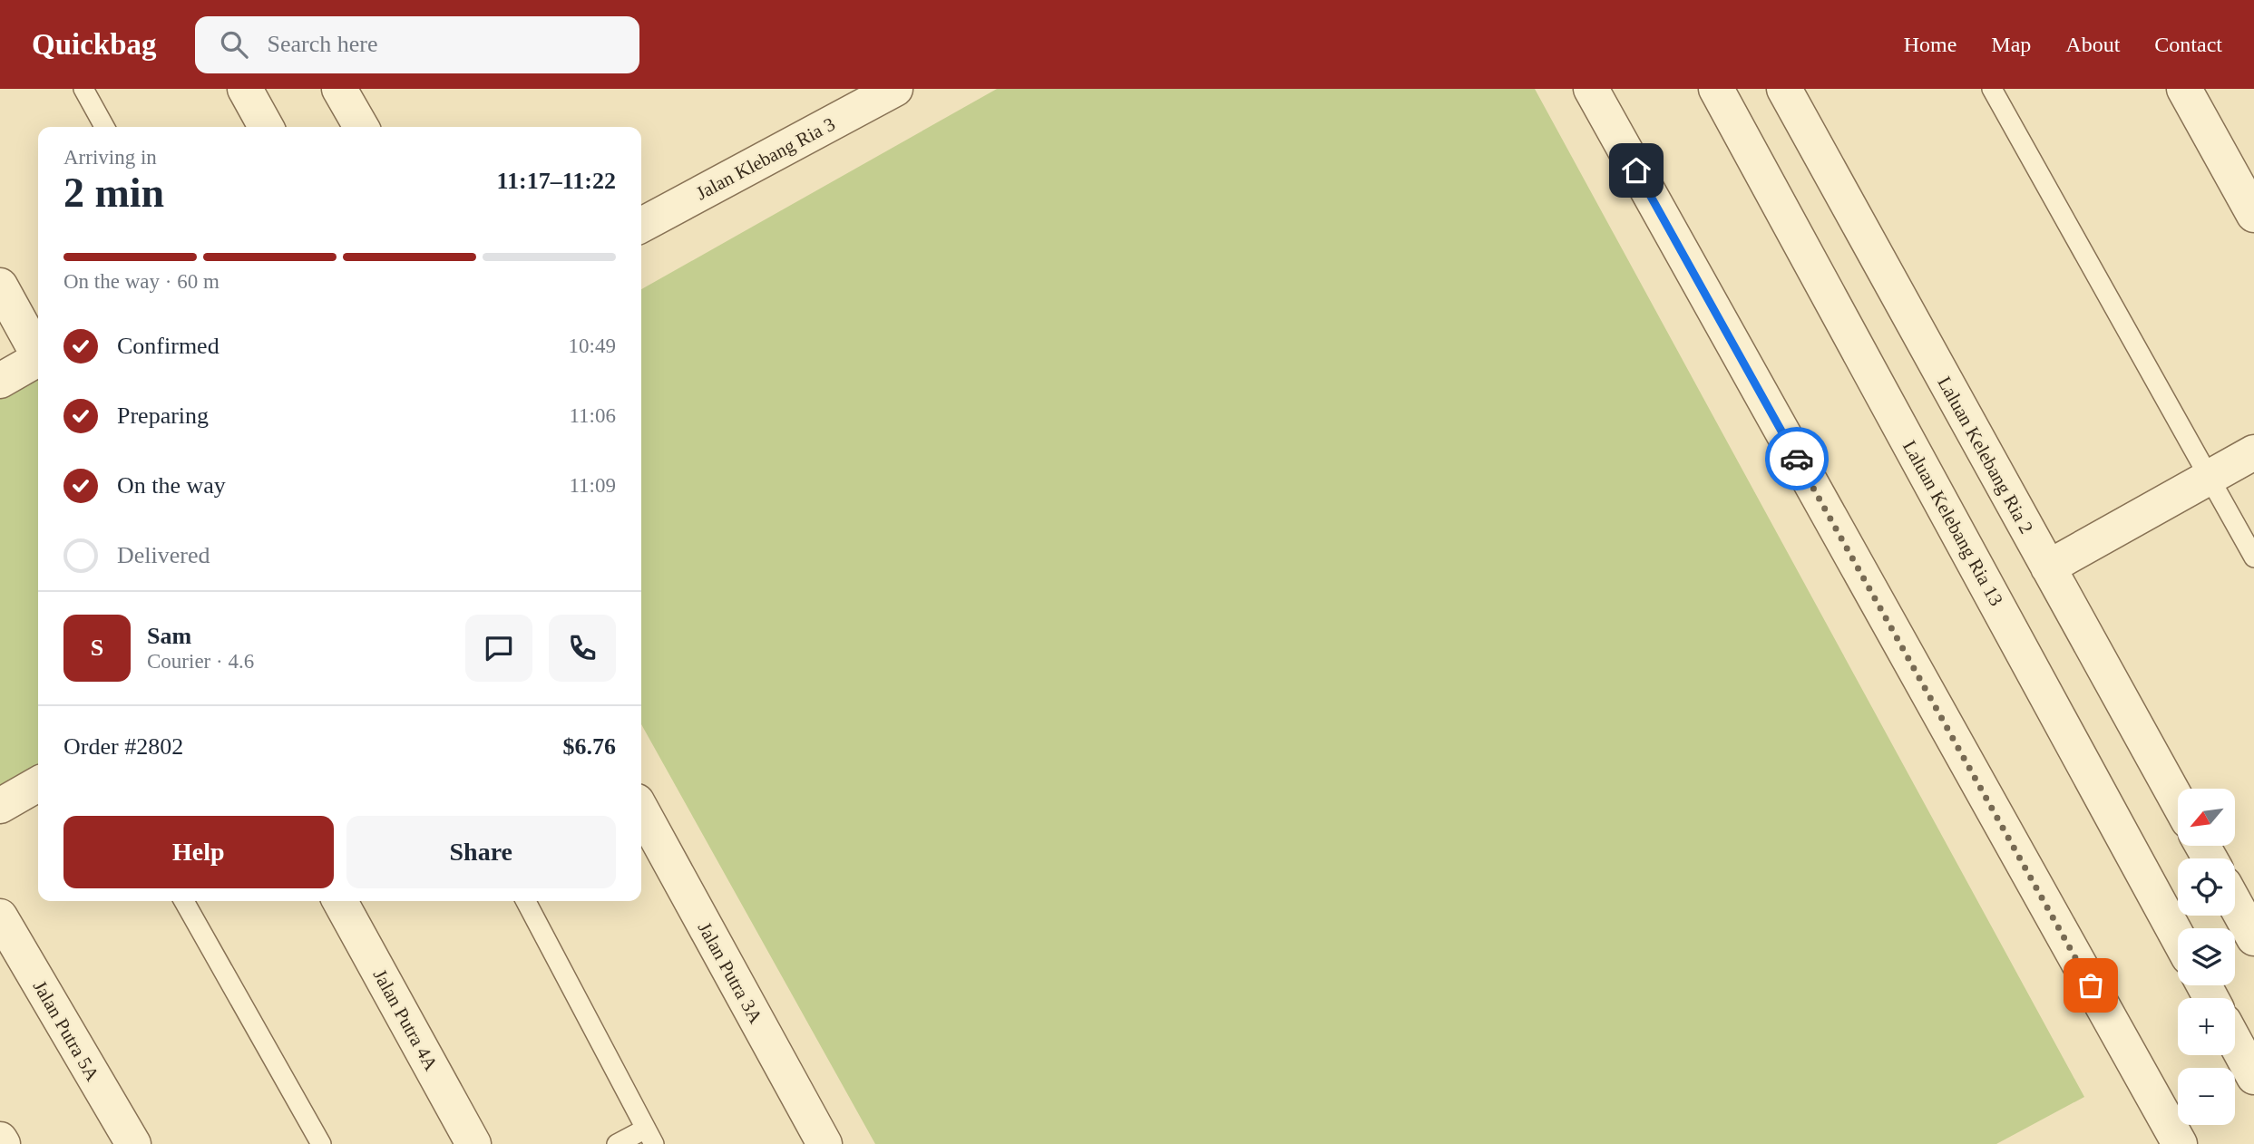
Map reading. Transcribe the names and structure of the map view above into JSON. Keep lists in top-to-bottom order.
{
  "streets": {
    "street": [
      "Jalan Klebang Ria 3",
      "Laluan Kelebang Ria 2",
      "Laluan Kelebang Ria 13",
      "Jalan Putra 3A",
      "Jalan Putra 4A",
      "Jalan Putra 5A"
    ]
  },
  "north": "bottom left",
  "page": {
    "header": "Quickbag",
    "search": "Search here",
    "nav": [
      "Home",
      "Map",
      "About",
      "Contact"
    ],
    "heading": ["2 min", "Arriving in", "11:17–11:22"],
    "panel": [
      "Sam",
      "Courier · 4.6",
      "Order #2802",
      "$6.76"
    ],
    "bar": "On the way · 60 m",
    "list": [
      ["Confirmed", "10:49"],
      ["Preparing", "11:06"],
      ["On the way", "11:09"],
      "Delivered"
    ],
    "round": "S",
    "map_buttons": ["+", "−"],
    "buttons": ["Help", "Share"]
  }
}
